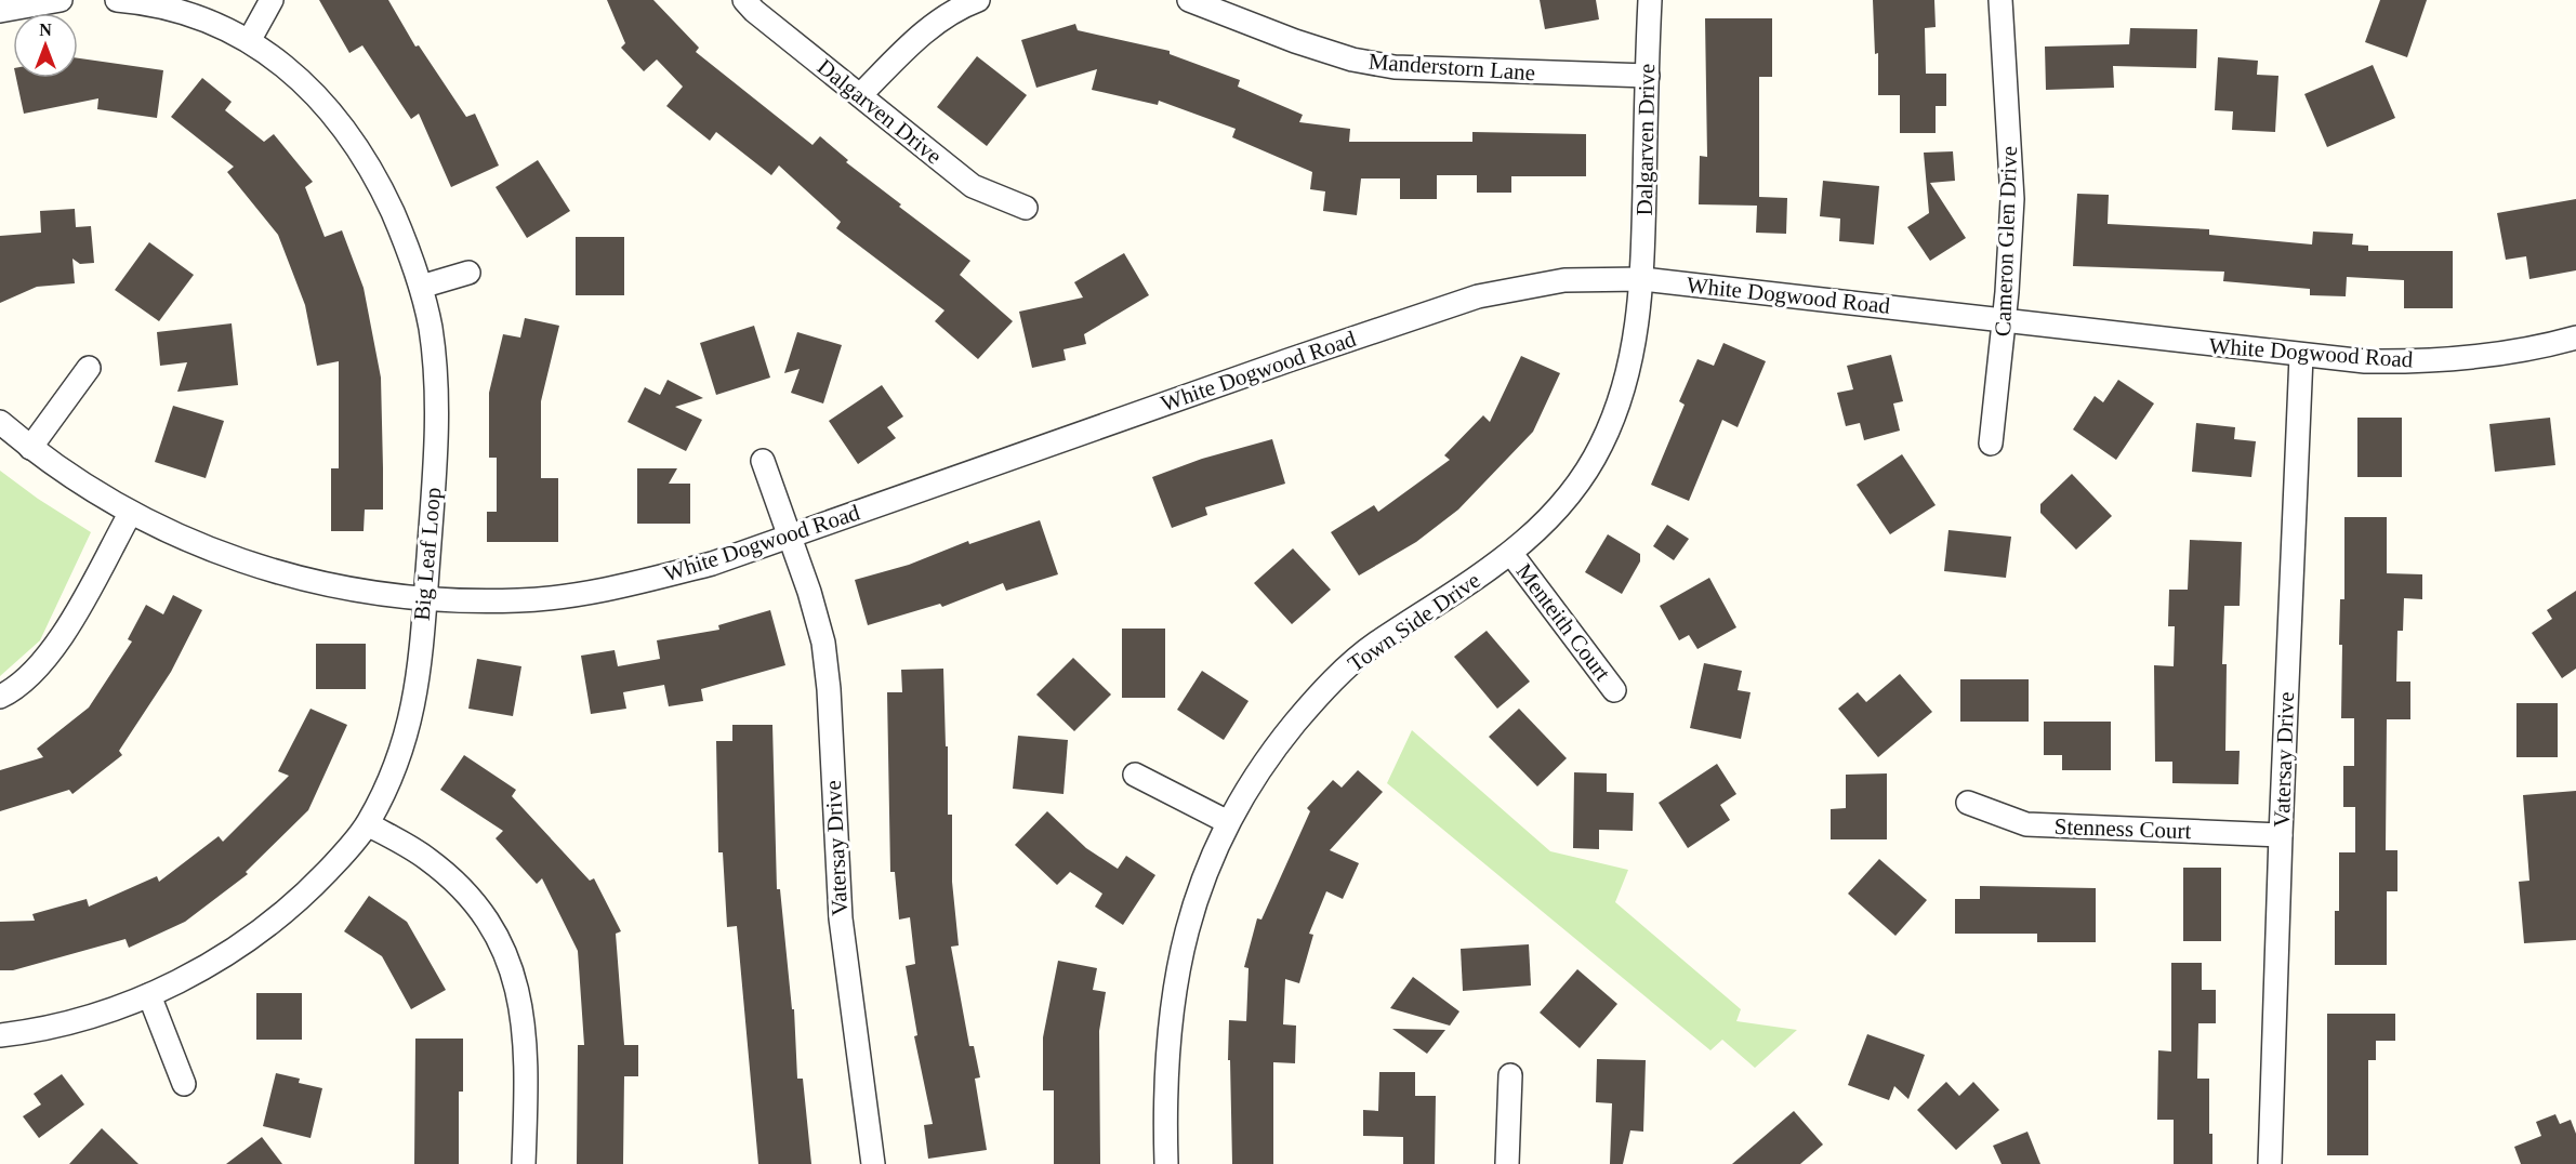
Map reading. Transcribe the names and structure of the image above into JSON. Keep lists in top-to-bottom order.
{
  "streets": {
    "street": [
      "Manderstorn Lane",
      "Dalgarven Drive",
      "Cameron Glen Drive",
      "White Dogwood Road",
      "Big Leaf Loop",
      "Town Side Drive",
      "Menteith Court",
      "Vatersay Drive",
      "Stenness Court"
    ]
  },
  "crossings": [
    ["Manderstorn Lane", "Dalgarven Drive"],
    ["Dalgarven Drive", "White Dogwood Road"],
    ["Dalgarven Drive", "Town Side Drive"],
    ["Cameron Glen Drive", "White Dogwood Road"],
    ["White Dogwood Road", "Big Leaf Loop"],
    ["White Dogwood Road", "Town Side Drive"],
    ["White Dogwood Road", "Vatersay Drive"],
    ["Town Side Drive", "Menteith Court"],
    ["Vatersay Drive", "Stenness Court"]
  ],
  "north": "top"
}
